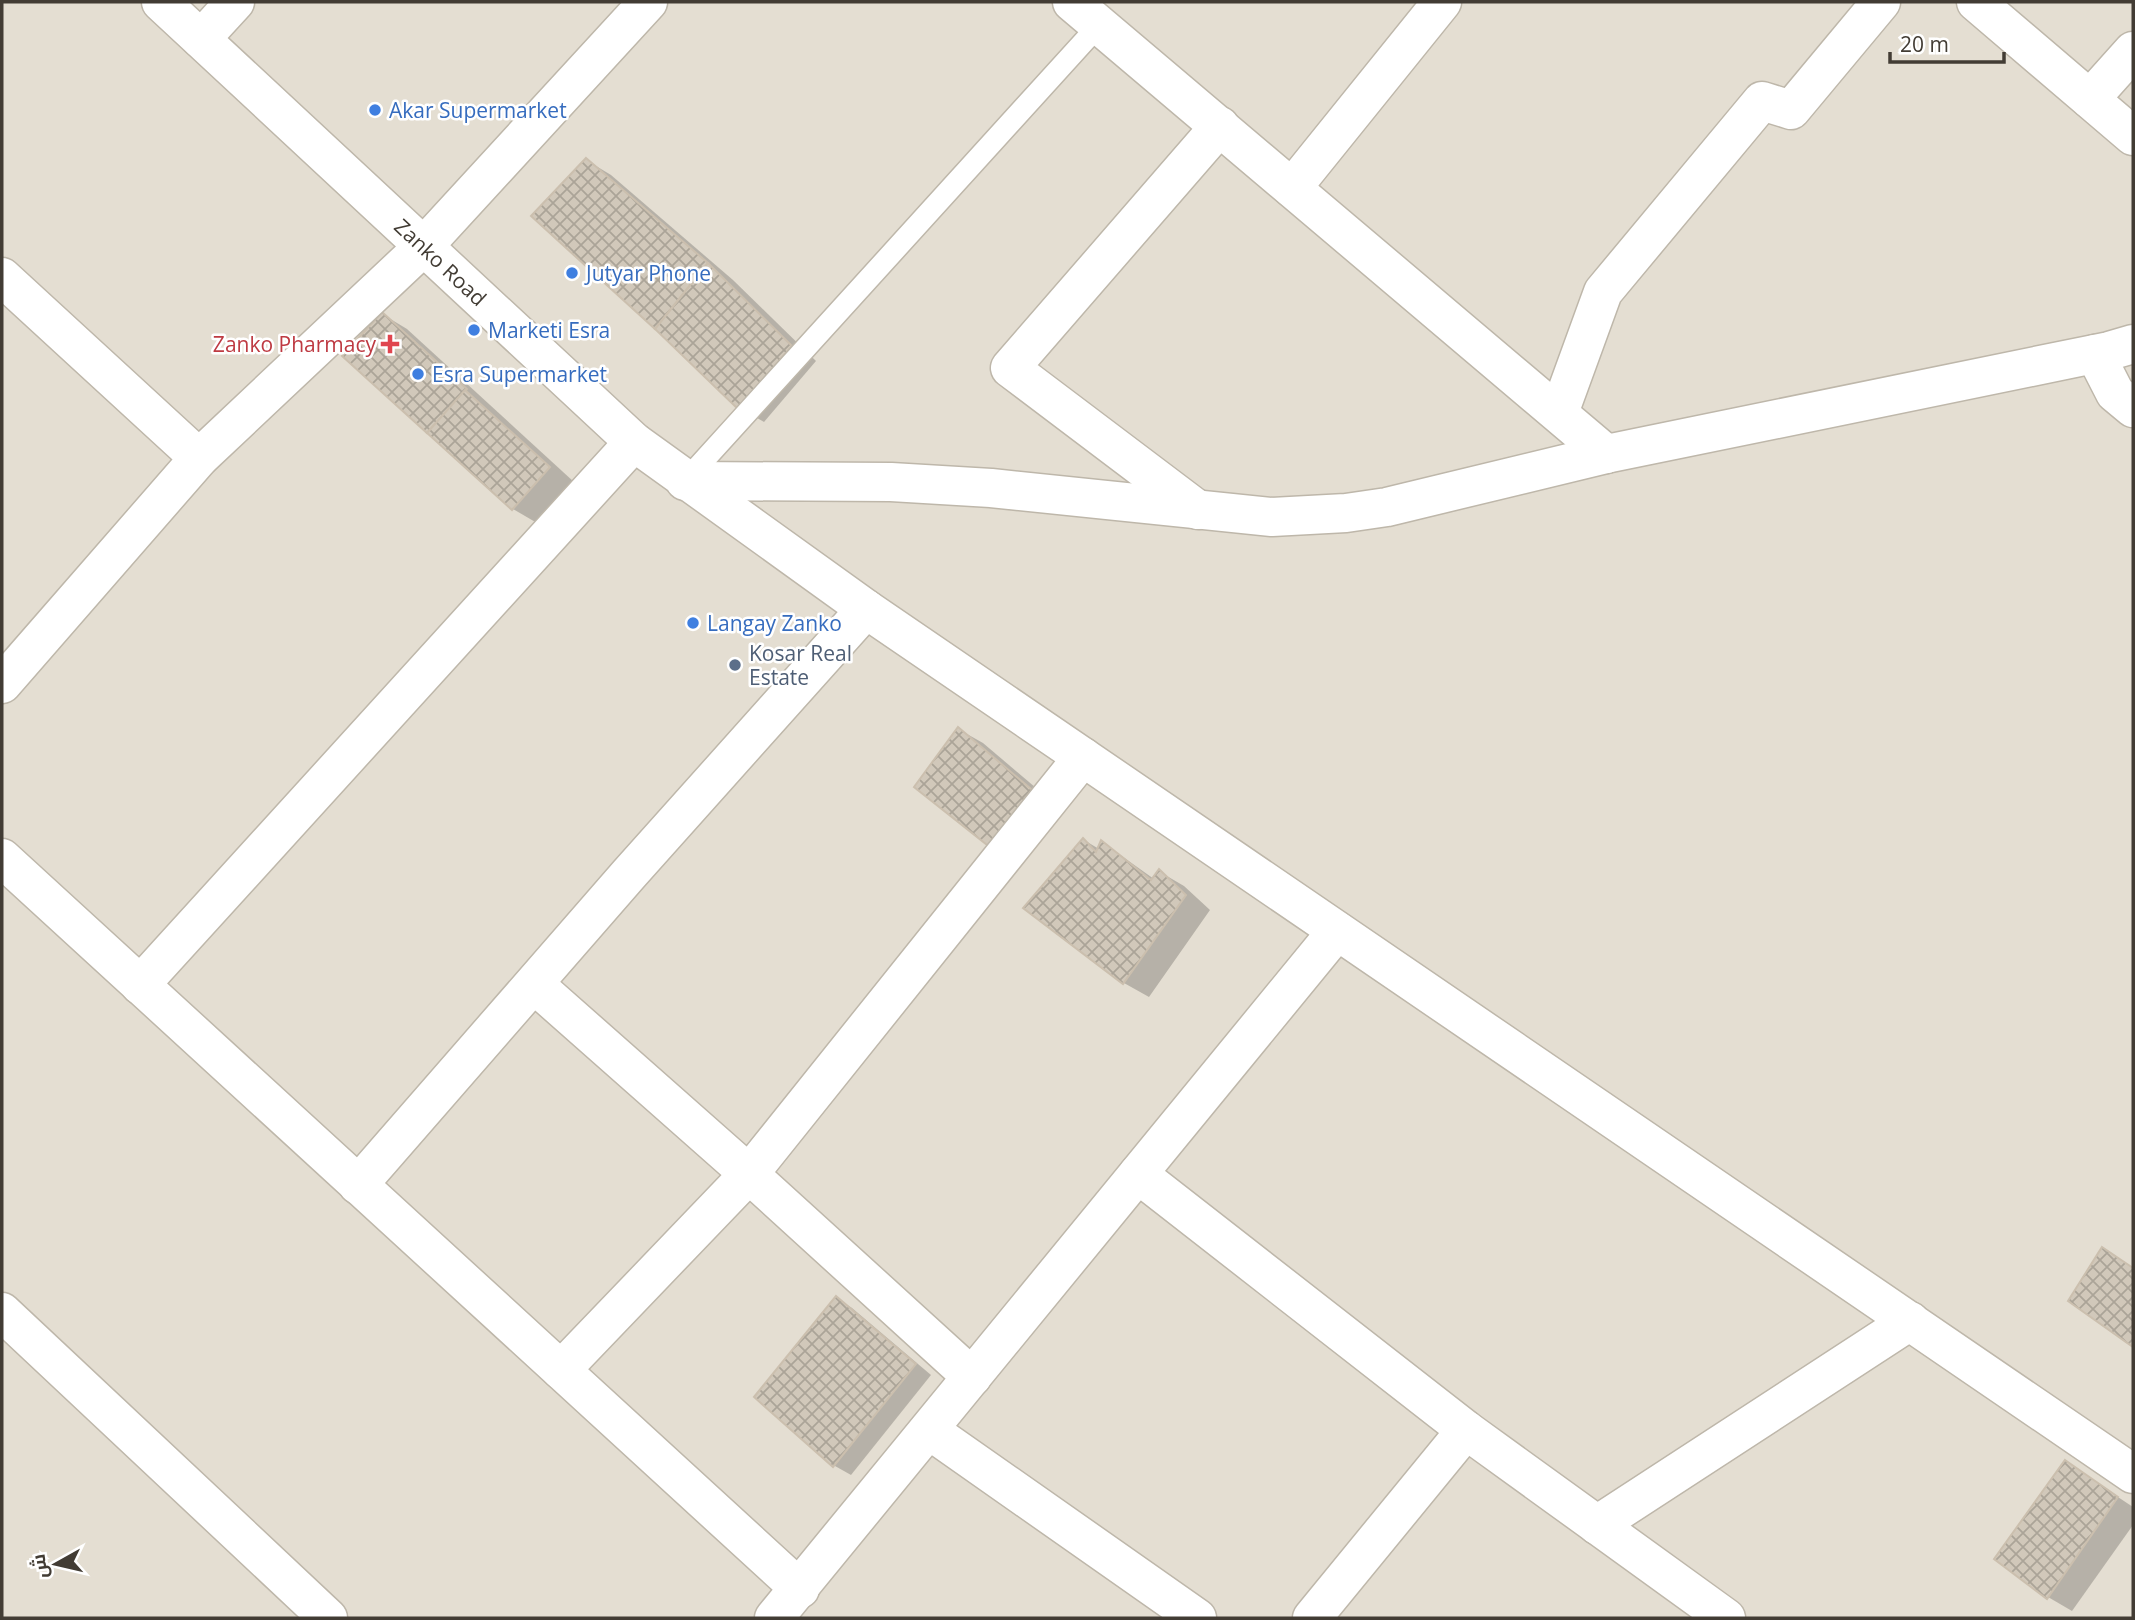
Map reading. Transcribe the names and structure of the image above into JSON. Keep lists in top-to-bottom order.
{
  "streets": {
    "street": ["Zanko Road"]
  },
  "places": {
    "other": [
      "Akar Supermarket",
      "Jutyar Phone",
      "Marketi Esra",
      "Esra Supermarket",
      "Langay Zanko",
      "Kosar Real Estate"
    ],
    "health": ["Zanko Pharmacy"]
  },
  "scale_bar": "20 m",
  "north": "left"
}
